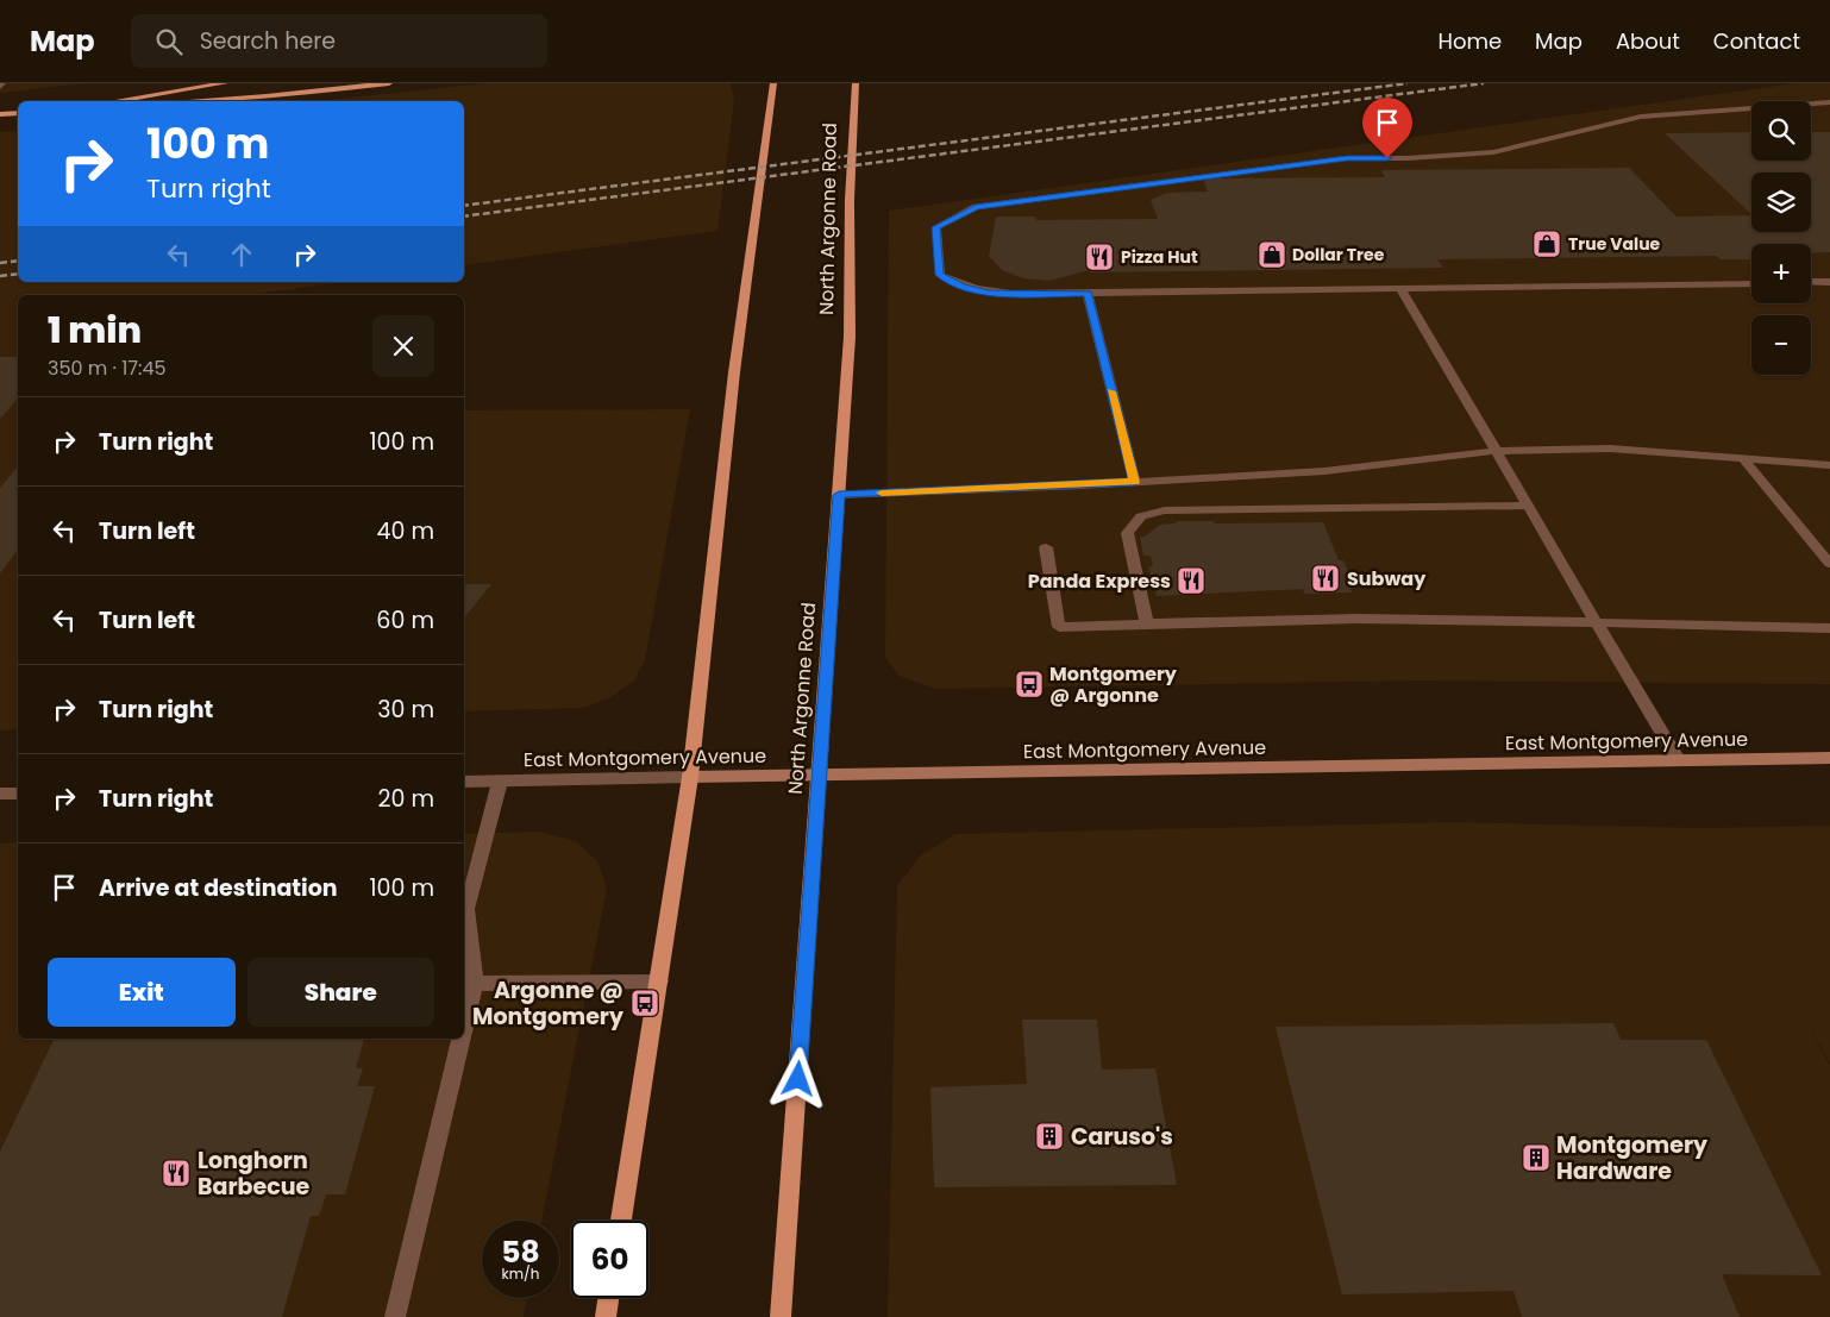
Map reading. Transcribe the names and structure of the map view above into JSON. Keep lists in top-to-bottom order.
{
  "streets": {
    "main road": ["North Argonne Road", "East Montgomery Avenue"]
  },
  "crossings": [
    ["North Argonne Road", "East Montgomery Avenue"]
  ],
  "places": {
    "shop": ["True Value", "Dollar Tree"],
    "restaurant": [
      "Pizza Hut",
      "Subway",
      "Panda Express",
      "Longhorn Barbecue"
    ],
    "bus stop": ["Montgomery @ Argonne", "Argonne @ Montgomery"],
    "building": ["Caruso's", "Montgomery Hardware"]
  },
  "page": {
    "header": "Map",
    "search": "Search here",
    "nav": [
      "Home",
      "Map",
      "About",
      "Contact"
    ],
    "map_buttons": ["+", "−"],
    "turn": ["100 m", "Turn right"],
    "heading": ["1 min", "350 m · 17:45"],
    "list": [
      {
        "name": "Turn right",
        "value": "100 m"
      },
      {
        "name": "Turn left",
        "value": "40 m"
      },
      {
        "name": "Turn left",
        "value": "60 m"
      },
      {
        "name": "Turn right",
        "value": "30 m"
      },
      {
        "name": "Turn right",
        "value": "20 m"
      },
      {
        "name": "Arrive at destination",
        "value": "100 m"
      }
    ],
    "buttons": ["Exit", "Share"],
    "speed": "58 km/h",
    "limit": "60"
  }
}
